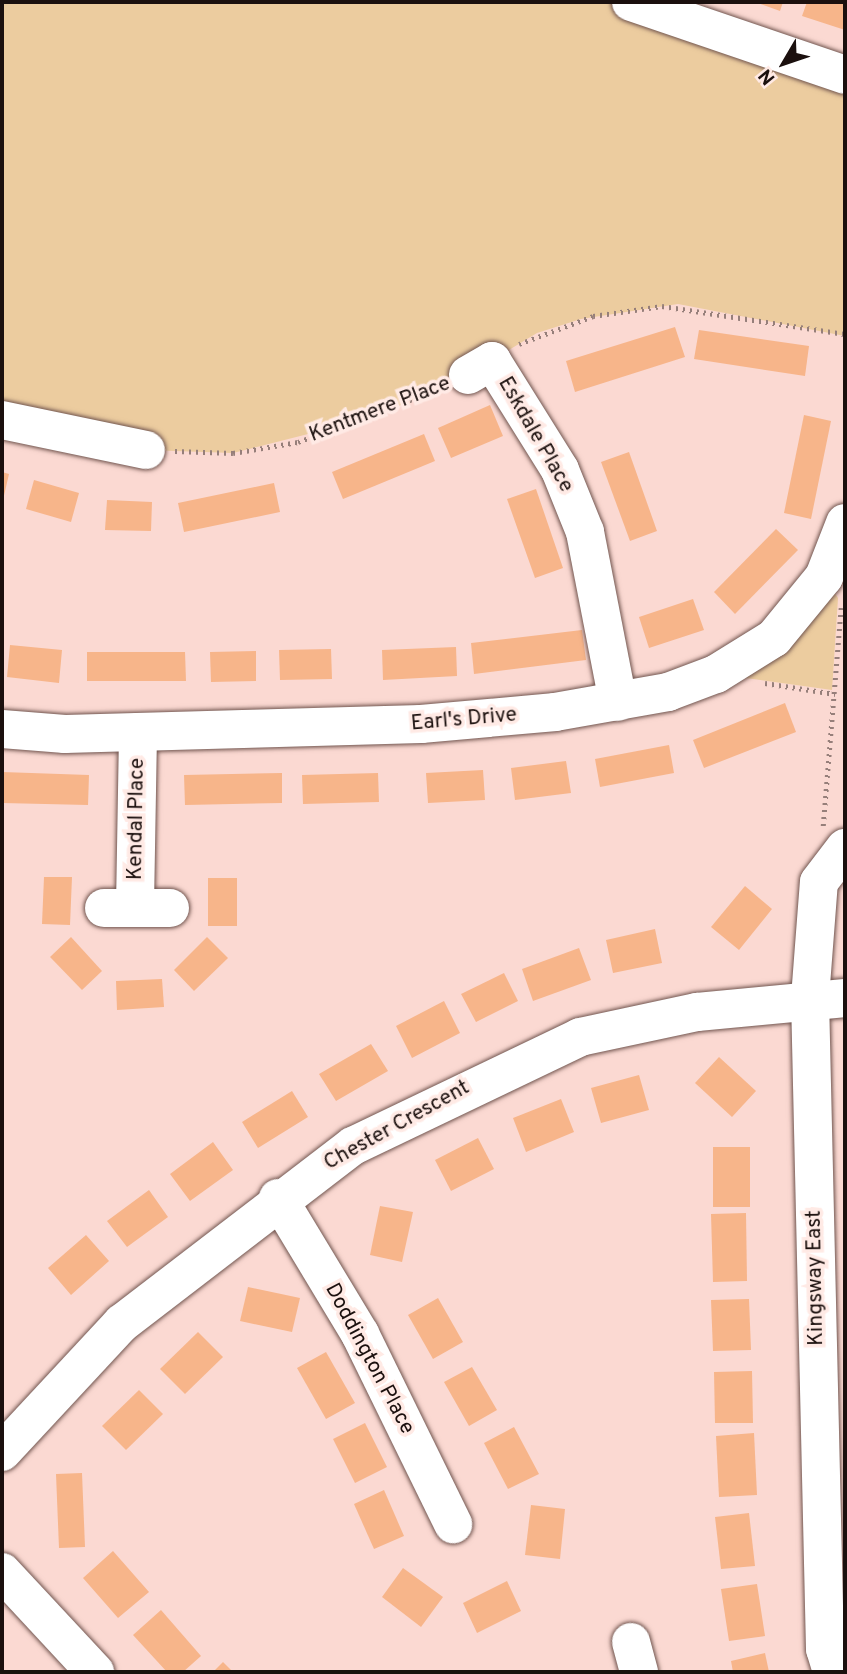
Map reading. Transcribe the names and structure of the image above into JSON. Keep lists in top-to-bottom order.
{
  "streets": {
    "street": [
      "Eskdale Place",
      "Earl's Drive",
      "Kendal Place",
      "Chester Crescent",
      "Kingsway East",
      "Doddington Place"
    ],
    "path": ["Kentmere Place"]
  },
  "crossings": [
    ["Kentmere Place", "Eskdale Place"],
    ["Eskdale Place", "Earl's Drive"],
    ["Earl's Drive", "Kendal Place"],
    ["Chester Crescent", "Kingsway East"],
    ["Chester Crescent", "Doddington Place"]
  ],
  "north": "bottom left"
}
